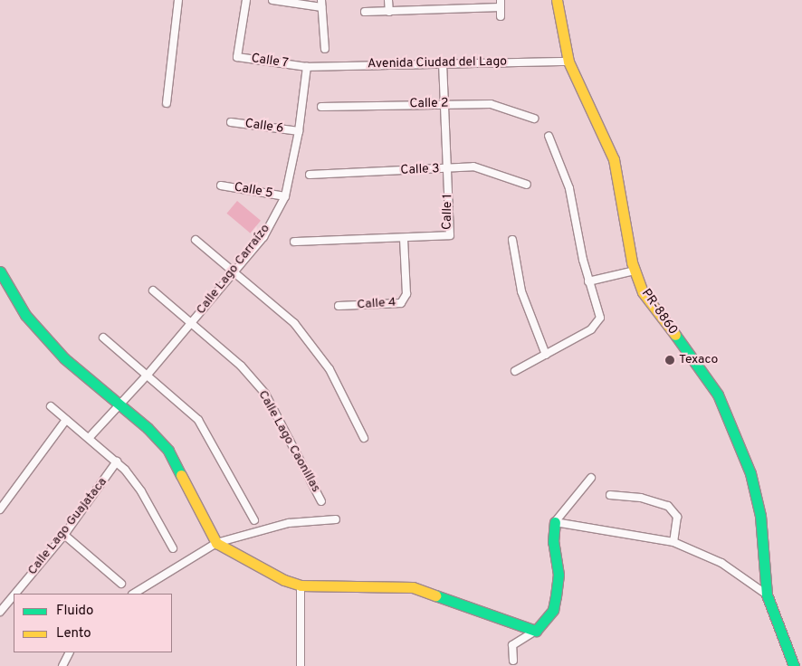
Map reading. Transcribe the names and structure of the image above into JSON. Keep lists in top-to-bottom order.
{
  "streets": {
    "street": [
      "Calle 7",
      "Avenida Ciudad del Lago",
      "Calle 2",
      "Calle 6",
      "Calle 3",
      "Calle 5",
      "Calle 1",
      "Calle Lago Carraízo",
      "Calle 4",
      "PR-8860",
      "Calle Lago Caonillas",
      "Calle Lago Guajataca"
    ]
  },
  "crossings": [
    ["Calle 7", "Avenida Ciudad del Lago"],
    ["Calle 7", "Calle Lago Carraízo"],
    ["Avenida Ciudad del Lago", "Calle 1"],
    ["Avenida Ciudad del Lago", "Calle Lago Carraízo"],
    ["Avenida Ciudad del Lago", "PR-8860"],
    ["Calle 2", "Calle 1"],
    ["Calle 6", "Calle Lago Carraízo"],
    ["Calle 3", "Calle 1"],
    ["Calle 5", "Calle Lago Carraízo"],
    ["Calle 1", "Calle 4"],
    ["Calle Lago Carraízo", "Calle Lago Caonillas"]
  ],
  "places": ["Texaco"],
  "legend": ["Fluido", "Lento"]
}
